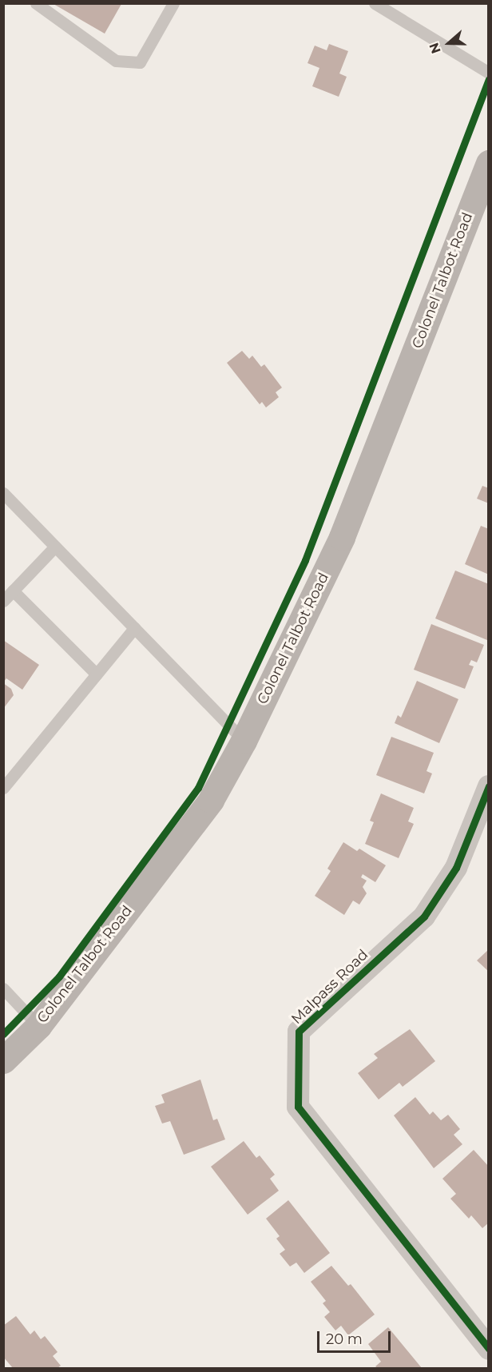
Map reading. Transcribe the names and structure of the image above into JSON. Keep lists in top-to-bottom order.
{
  "streets": {
    "main road": ["Colonel Talbot Road"],
    "street": ["Malpass Road"]
  },
  "scale_bar": "20 m",
  "north": "left"
}
